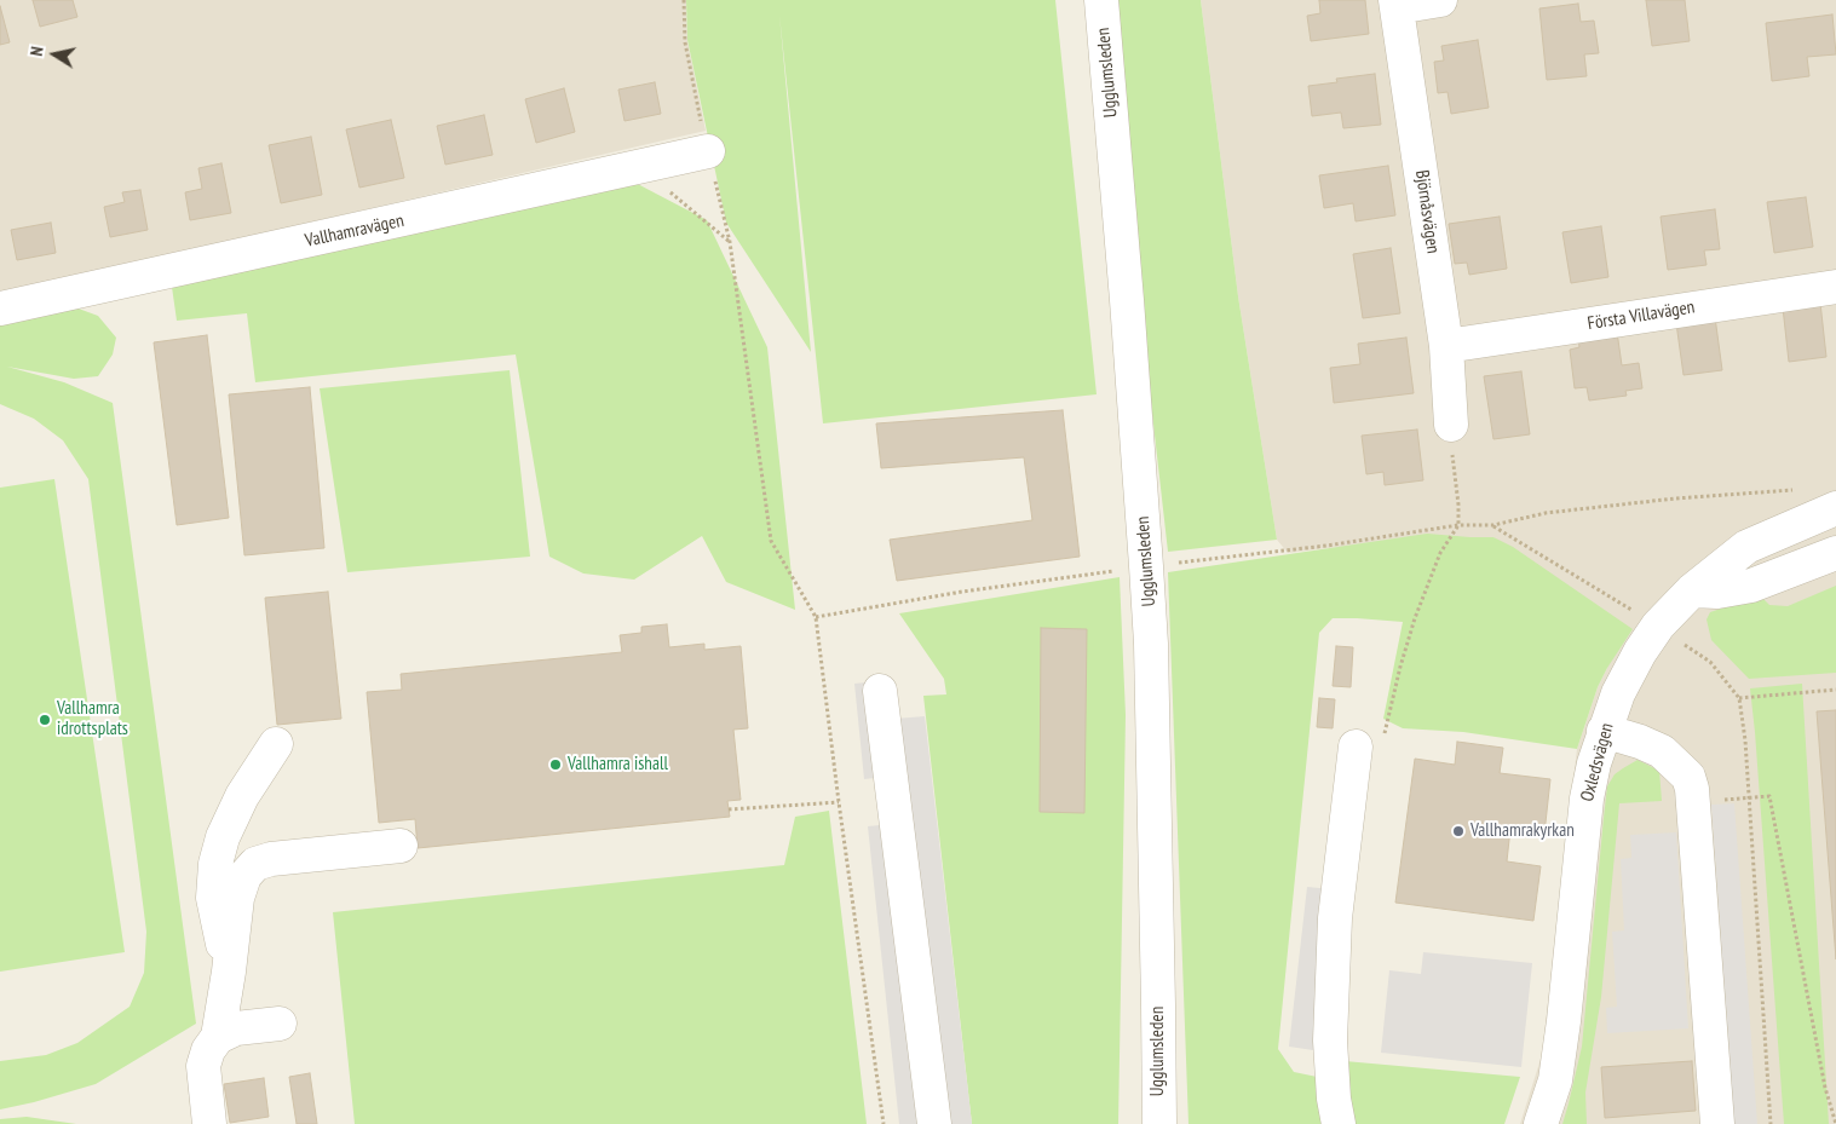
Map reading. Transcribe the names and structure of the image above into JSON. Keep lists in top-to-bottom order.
{
  "streets": {
    "street": [
      "Ugglumsleden",
      "Björnåsvägen",
      "Vallhamravägen",
      "Första Villavägen",
      "Oxledsvägen"
    ]
  },
  "crossings": [
    ["Björnåsvägen", "Första Villavägen"]
  ],
  "places": ["Vallhamra idrottsplats", "Vallhamra ishall", "Vallhamrakyrkan"],
  "north": "left"
}
